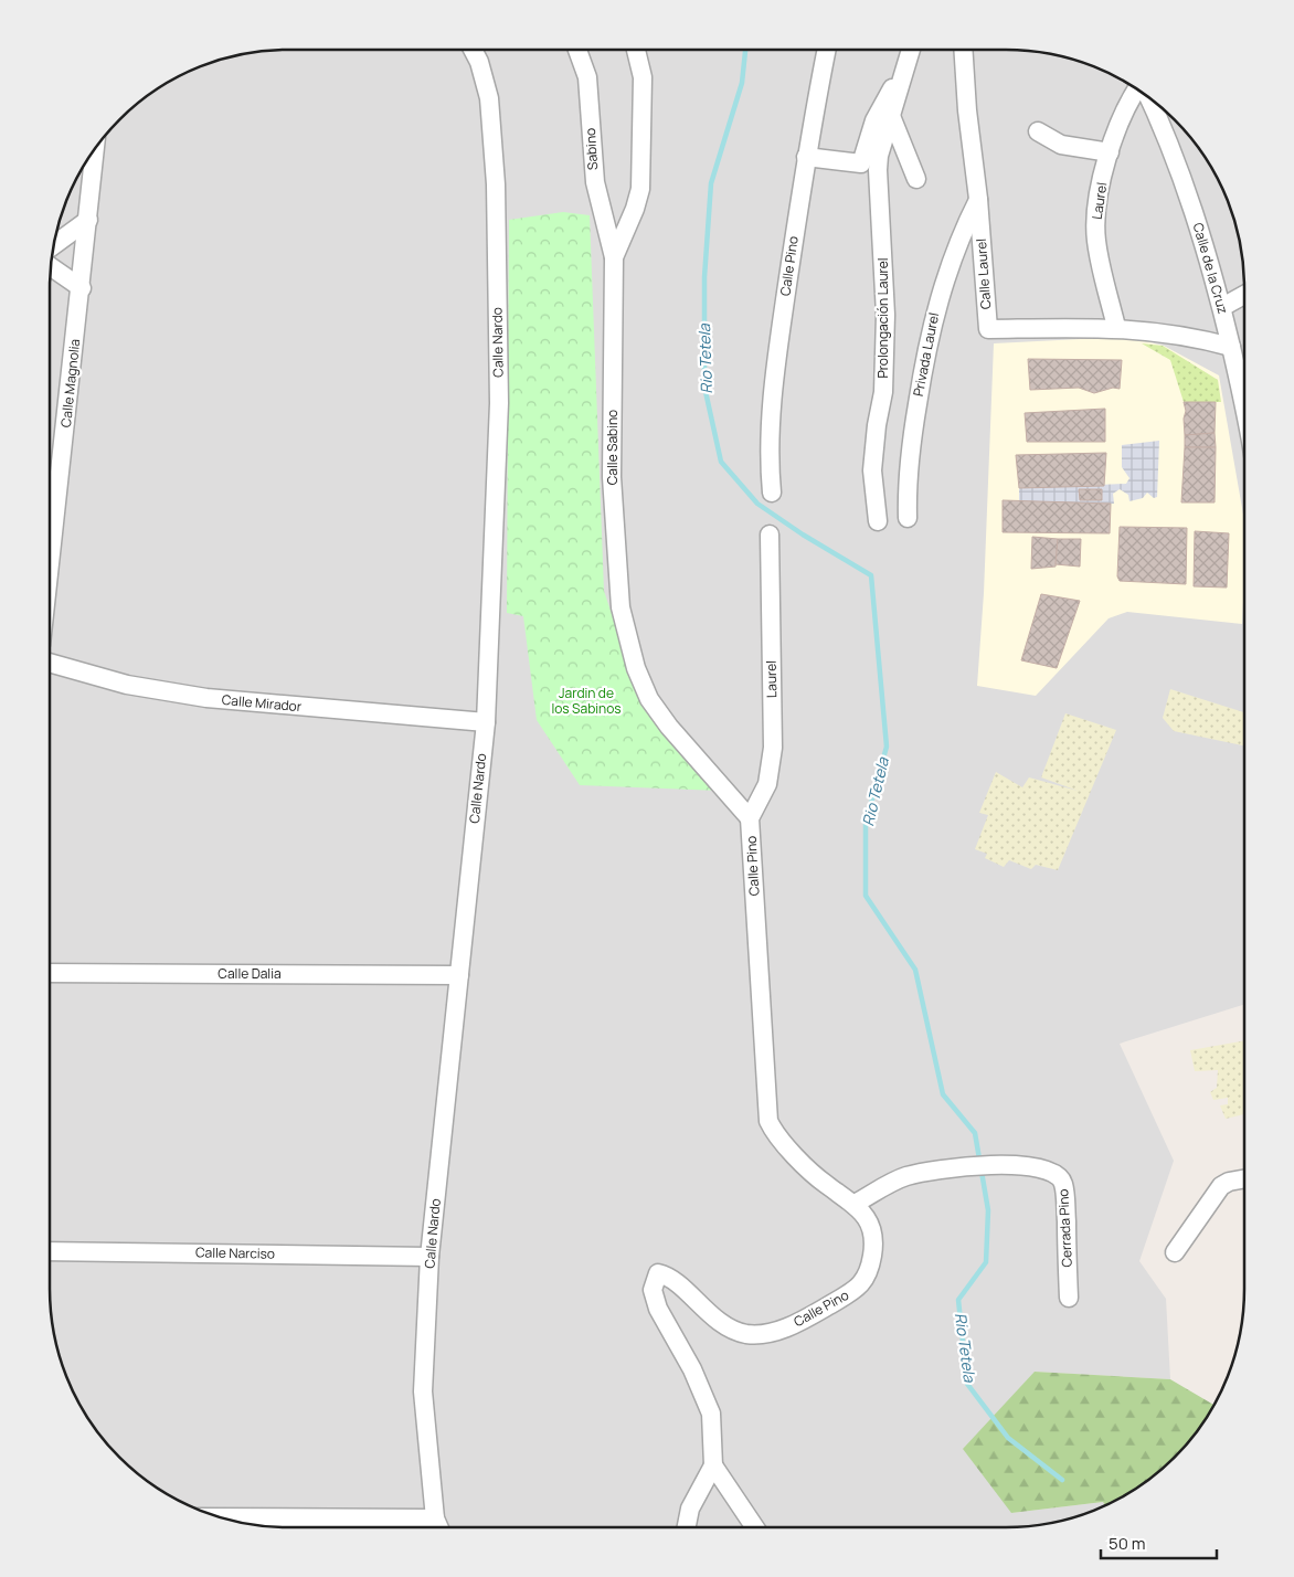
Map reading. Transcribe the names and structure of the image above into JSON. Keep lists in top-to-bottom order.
{
  "streets": {
    "street": [
      "Sabino",
      "Laurel",
      "Calle Pino",
      "Calle de la Cruz",
      "Calle Laurel",
      "Prolongación Laurel",
      "Calle Nardo",
      "Privada Laurel",
      "Calle Magnolia",
      "Calle Sabino",
      "Calle Mirador",
      "Calle Dalia",
      "Cerrada Pino",
      "Calle Narciso"
    ]
  },
  "crossings": [
    ["Sabino", "Calle Sabino"],
    ["Laurel", "Calle Pino"],
    ["Laurel", "Calle Laurel"],
    ["Laurel", "Calle Sabino"],
    ["Calle Pino", "Calle Sabino"],
    ["Calle Pino", "Cerrada Pino"],
    ["Calle de la Cruz", "Calle Laurel"],
    ["Calle Laurel", "Privada Laurel"],
    ["Calle Nardo", "Calle Mirador"],
    ["Calle Nardo", "Calle Dalia"],
    ["Calle Nardo", "Calle Narciso"]
  ],
  "water": ["Rio Tetela"],
  "parks": ["Jardin de los Sabinos"],
  "scale_bar": "50 m"
}
